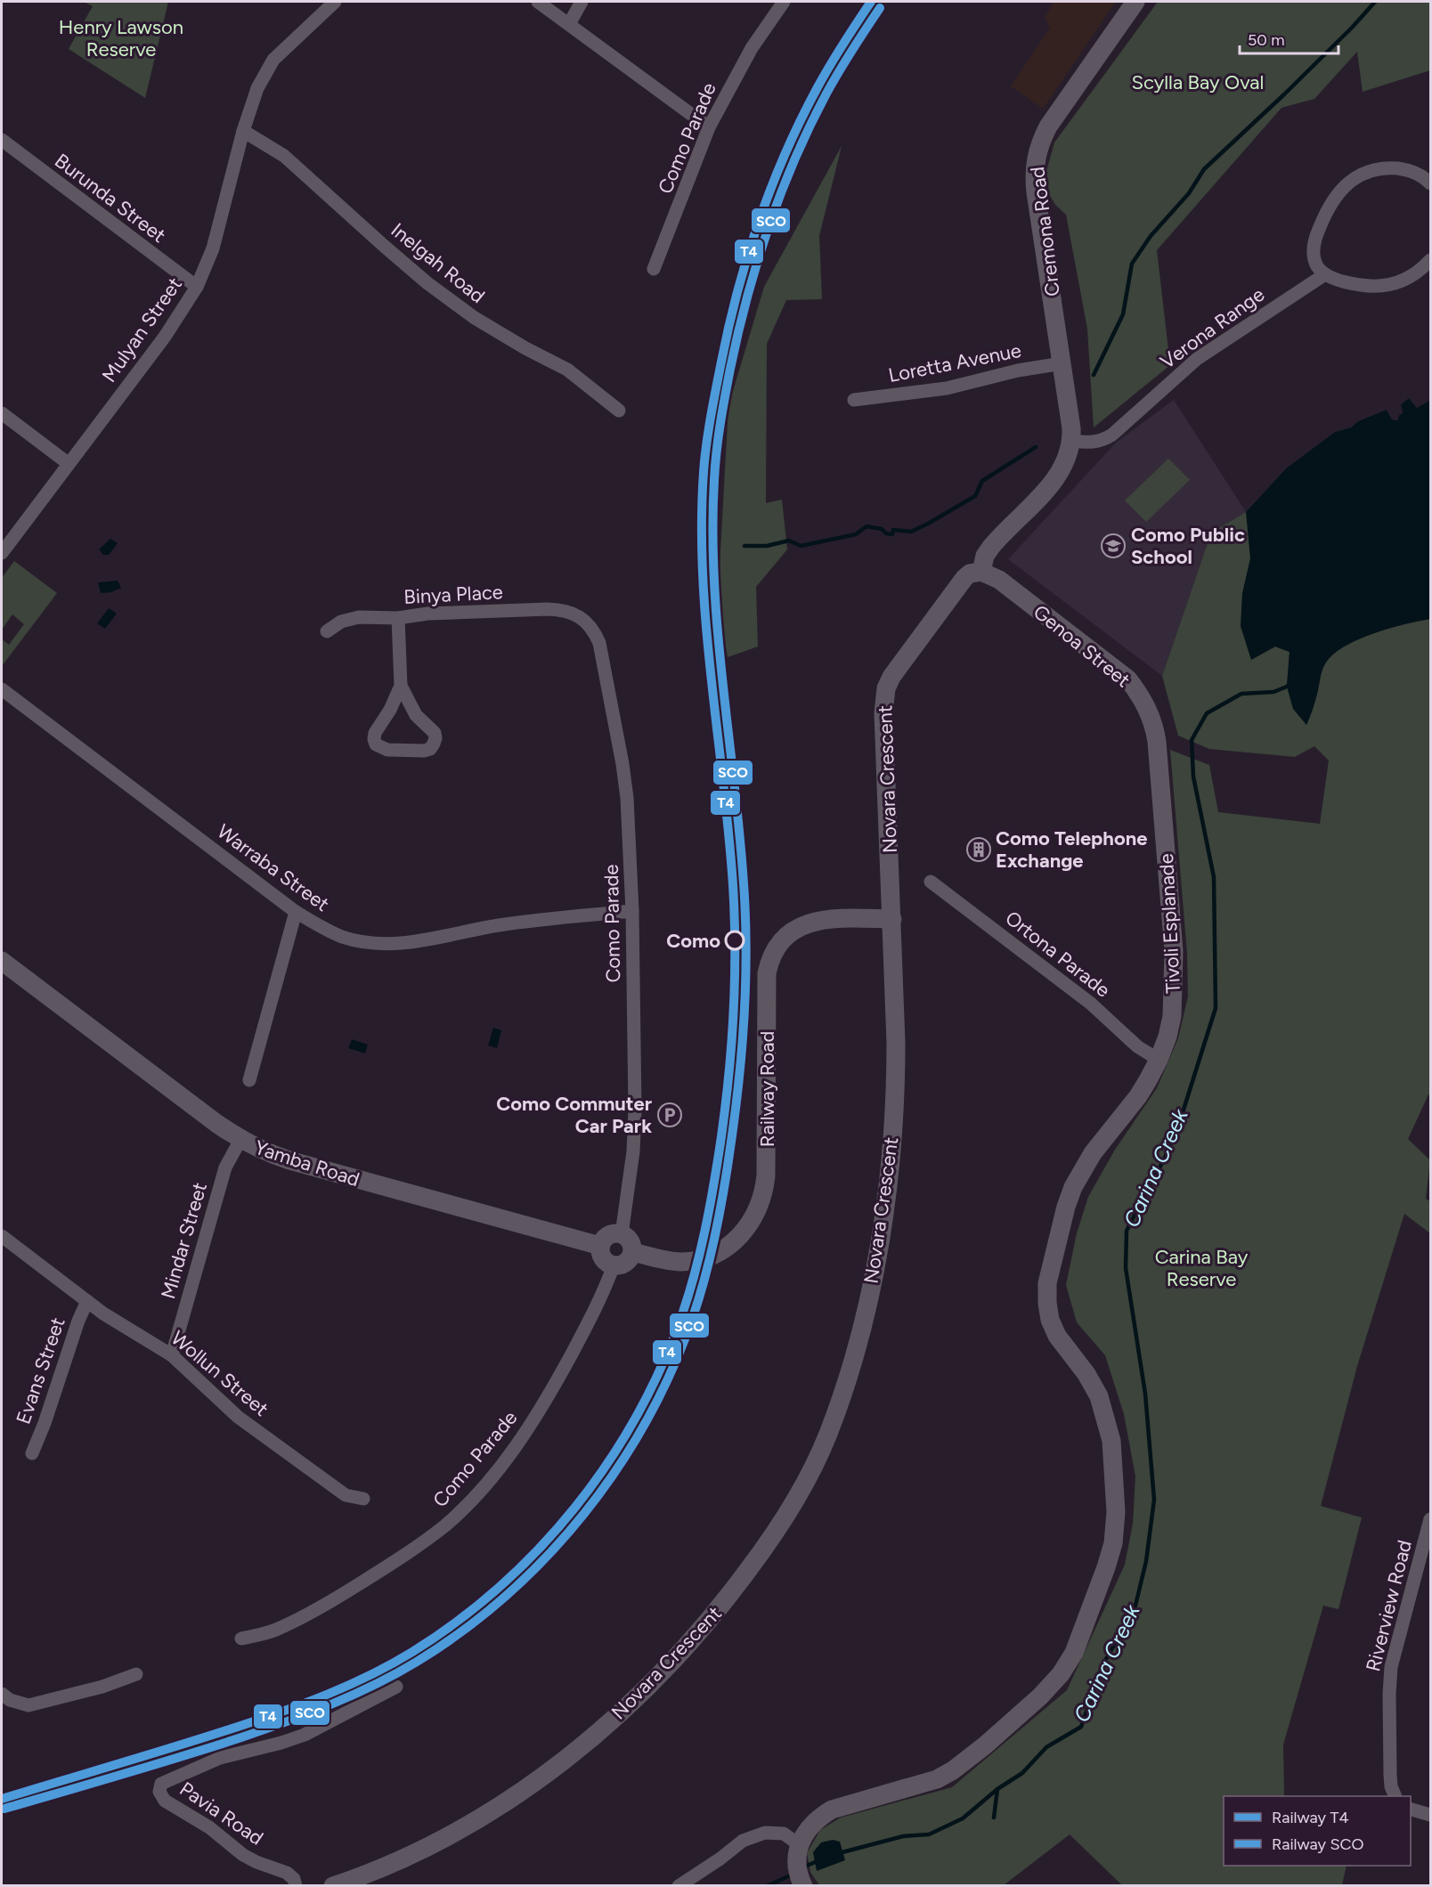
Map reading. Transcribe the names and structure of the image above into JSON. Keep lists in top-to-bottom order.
{
  "streets": {
    "street": [
      "Como Parade",
      "Burunda Street",
      "Cremona Road",
      "Inelgah Road",
      "Verona Range",
      "Mulyan Street",
      "Loretta Avenue",
      "Binya Place",
      "Genoa Street",
      "Novara Crescent",
      "Warraba Street",
      "Tivoli Esplanade",
      "Ortona Parade",
      "Railway Road",
      "Yamba Road",
      "Mindar Street",
      "Evans Street",
      "Wollun Street",
      "Riverview Road",
      "Pavia Road"
    ]
  },
  "crossings": [
    ["Como Parade", "Binya Place"],
    ["Como Parade", "Warraba Street"],
    ["Como Parade", "Railway Road"],
    ["Como Parade", "Yamba Road"],
    ["Burunda Street", "Mulyan Street"],
    ["Cremona Road", "Loretta Avenue"],
    ["Inelgah Road", "Mulyan Street"],
    ["Genoa Street", "Novara Crescent"],
    ["Genoa Street", "Tivoli Esplanade"],
    ["Novara Crescent", "Railway Road"],
    ["Tivoli Esplanade", "Ortona Parade"],
    ["Railway Road", "Yamba Road"],
    ["Yamba Road", "Mindar Street"],
    ["Mindar Street", "Wollun Street"],
    ["Evans Street", "Wollun Street"]
  ],
  "water": ["Carina Creek"],
  "parks": ["Henry Lawson Reserve", "Scylla Bay Oval", "Carina Bay Reserve"],
  "places": {
    "school or university": ["Como Public School"],
    "building": ["Como Telephone Exchange"],
    "other": ["Como"],
    "parking": ["Como Commuter Car Park"]
  },
  "lines": ["rail line T4", "rail line SCO"],
  "legend": ["Railway T4", "Railway SCO"],
  "scale_bar": "50 m"
}
